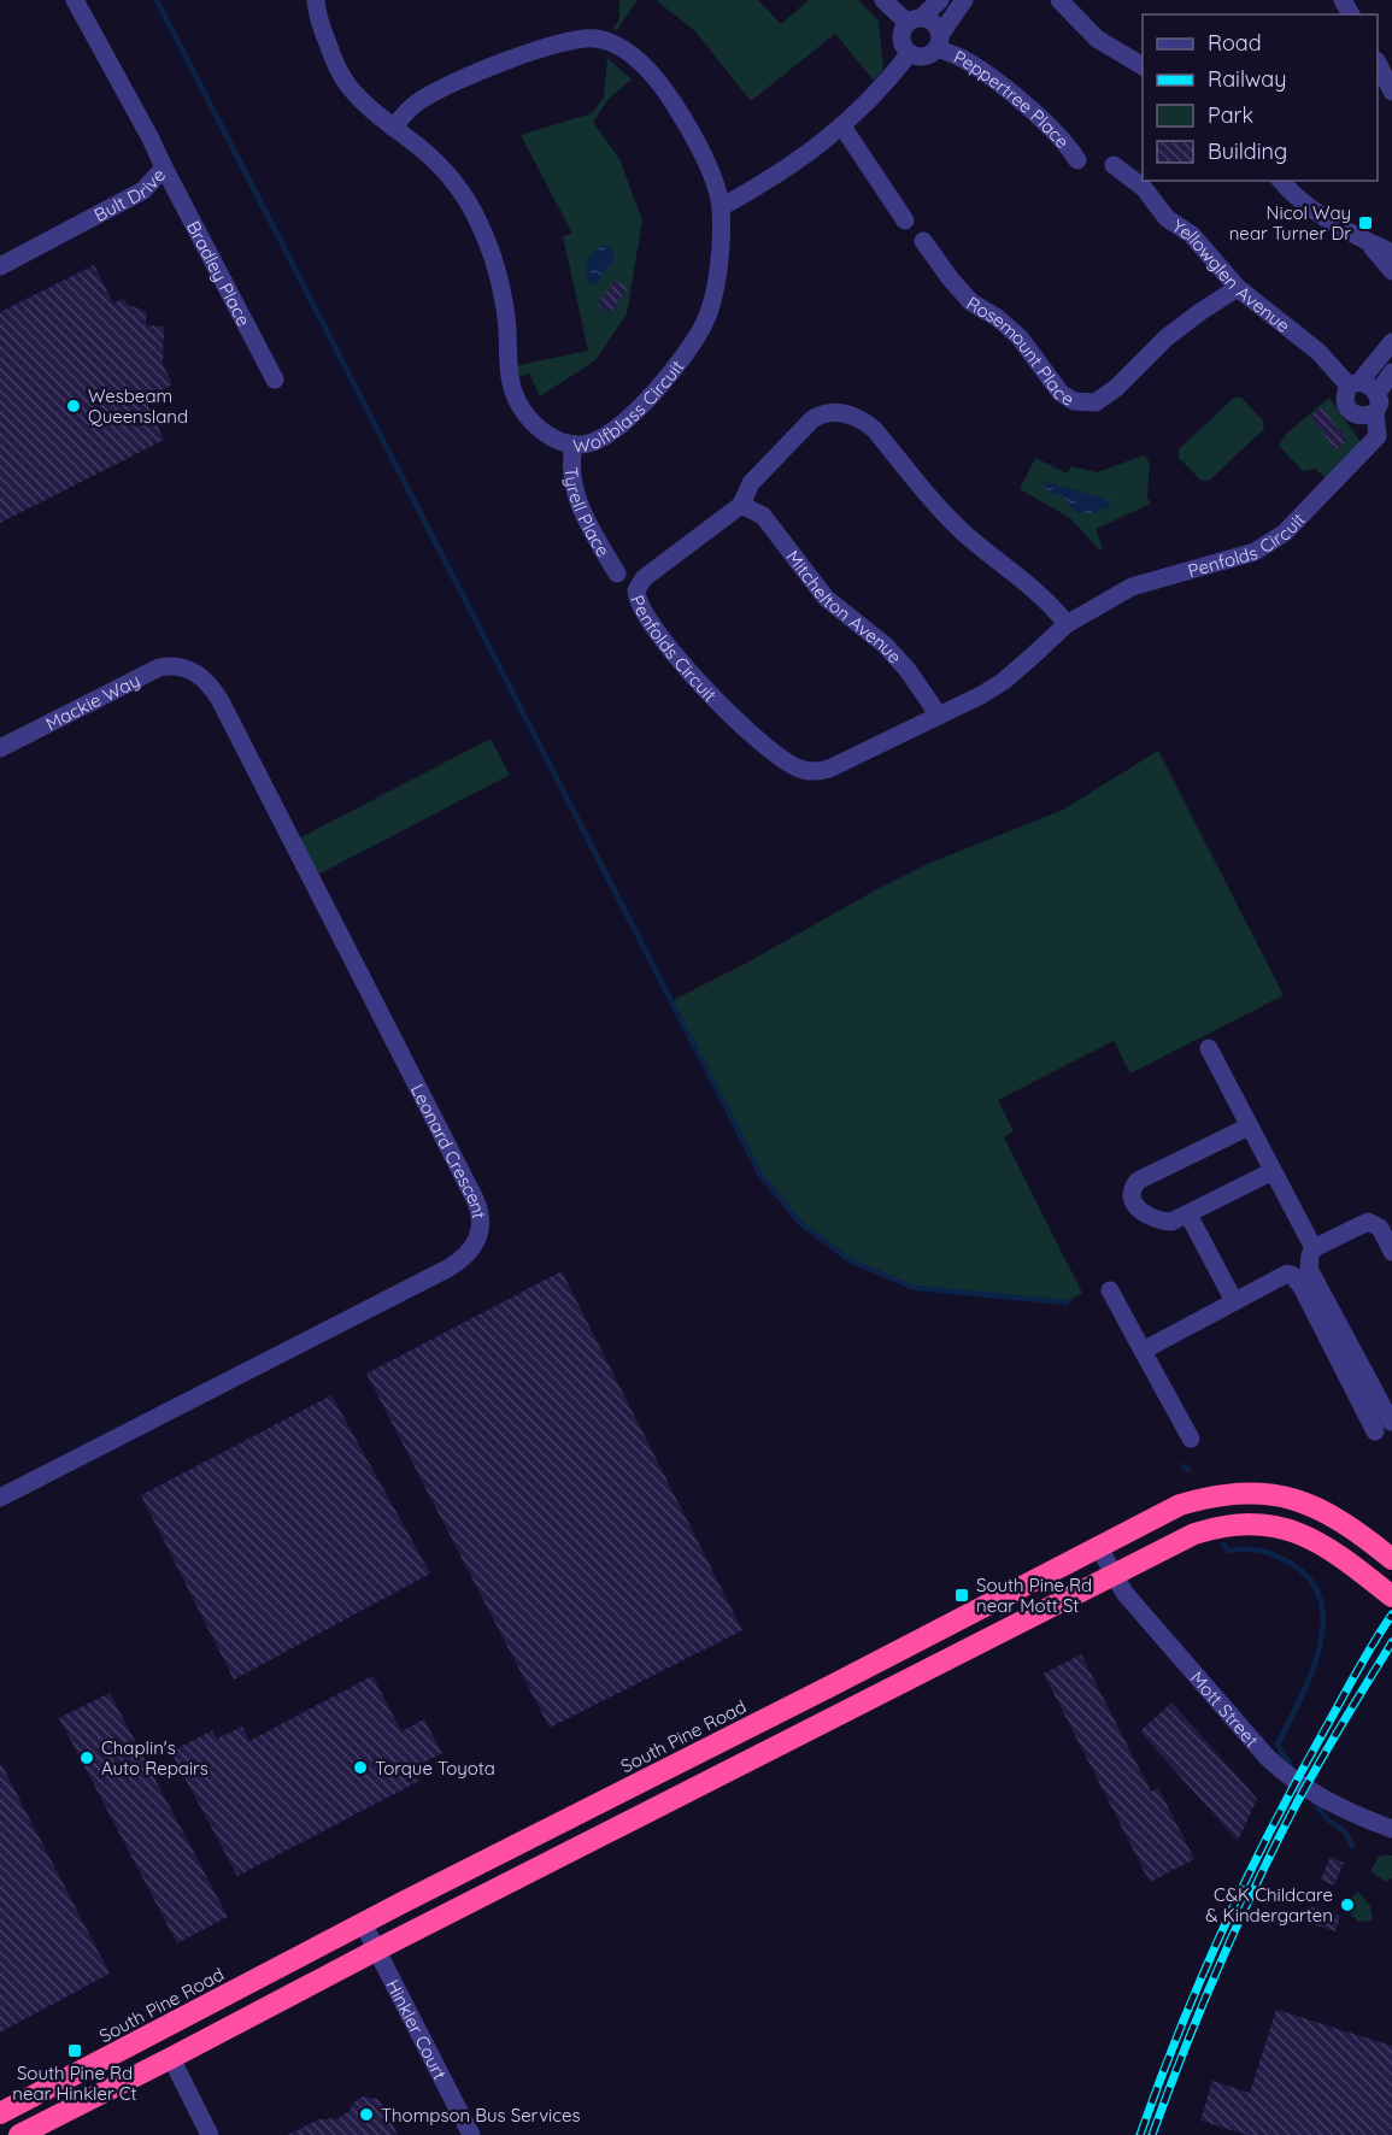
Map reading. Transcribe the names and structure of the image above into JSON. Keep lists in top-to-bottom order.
{
  "streets": {
    "highway": ["South Pine Road"],
    "street": [
      "Peppertree Place",
      "Bult Drive",
      "Bradley Place",
      "Yellowglen Avenue",
      "Rosemount Place",
      "Wolfblass Circuit",
      "Tyrell Place",
      "Penfolds Circuit",
      "Mitchelton Avenue",
      "Mackie Way",
      "Leonard Crescent",
      "Mott Street",
      "Hinkler Court"
    ]
  },
  "crossings": [
    ["Bult Drive", "Bradley Place"],
    ["Yellowglen Avenue", "Rosemount Place"],
    ["Yellowglen Avenue", "Penfolds Circuit"],
    ["Wolfblass Circuit", "Tyrell Place"],
    ["Penfolds Circuit", "Mitchelton Avenue"],
    ["Mackie Way", "Leonard Crescent"],
    ["Mott Street", "South Pine Road"],
    ["South Pine Road", "Hinkler Court"]
  ],
  "places": {
    "transit": ["Nicol Way near Turner Dr", "South Pine Rd near Mott St", "South Pine Rd near Hinkler Ct"],
    "other": [
      "Wesbeam Queensland",
      "Chaplin's Auto Repairs",
      "Torque Toyota",
      "C&K Childcare & Kindergarten",
      "Thompson Bus Services"
    ]
  },
  "legend": [
    "Road",
    "Railway",
    "Park",
    "Building"
  ]
}
